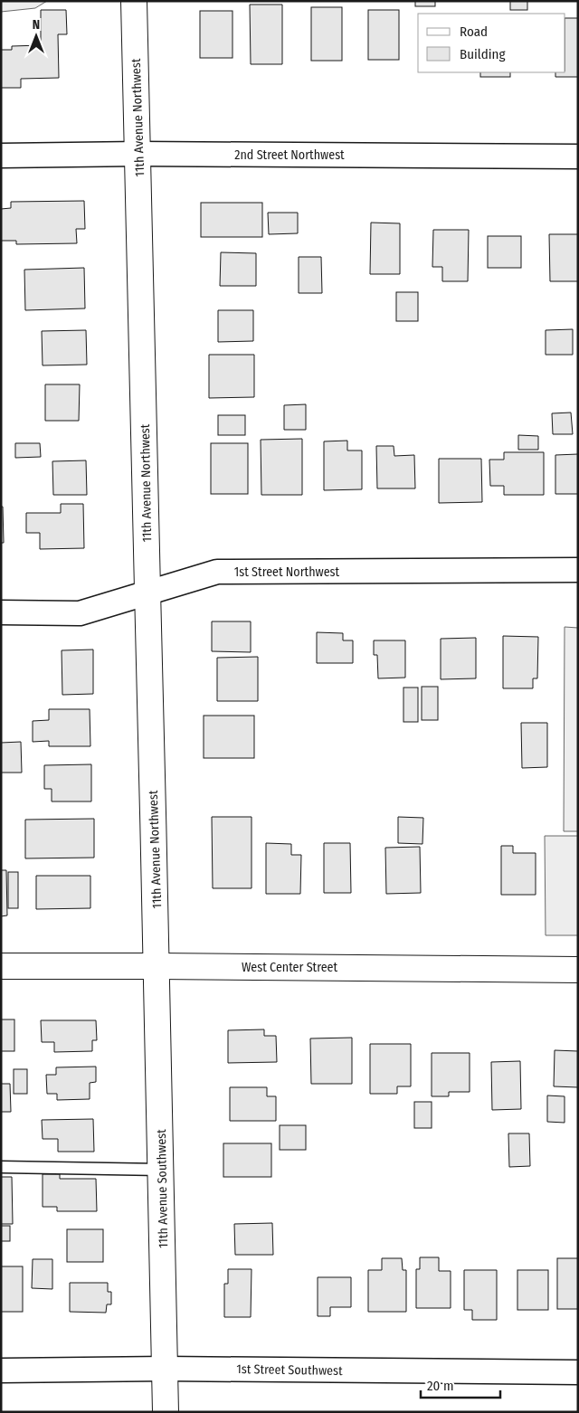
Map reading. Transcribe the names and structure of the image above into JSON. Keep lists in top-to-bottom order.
{
  "streets": {
    "main road": ["11th Avenue Northwest", "West Center Street", "11th Avenue Southwest"],
    "street": ["2nd Street Northwest", "1st Street Northwest", "1st Street Southwest"]
  },
  "crossings": [
    ["11th Avenue Northwest", "2nd Street Northwest"],
    ["11th Avenue Northwest", "1st Street Northwest"],
    ["11th Avenue Northwest", "West Center Street"],
    ["11th Avenue Northwest", "11th Avenue Southwest"],
    ["West Center Street", "11th Avenue Southwest"],
    ["11th Avenue Southwest", "1st Street Southwest"]
  ],
  "legend": ["Road", "Building"],
  "scale_bar": "20 m",
  "north": "top"
}
